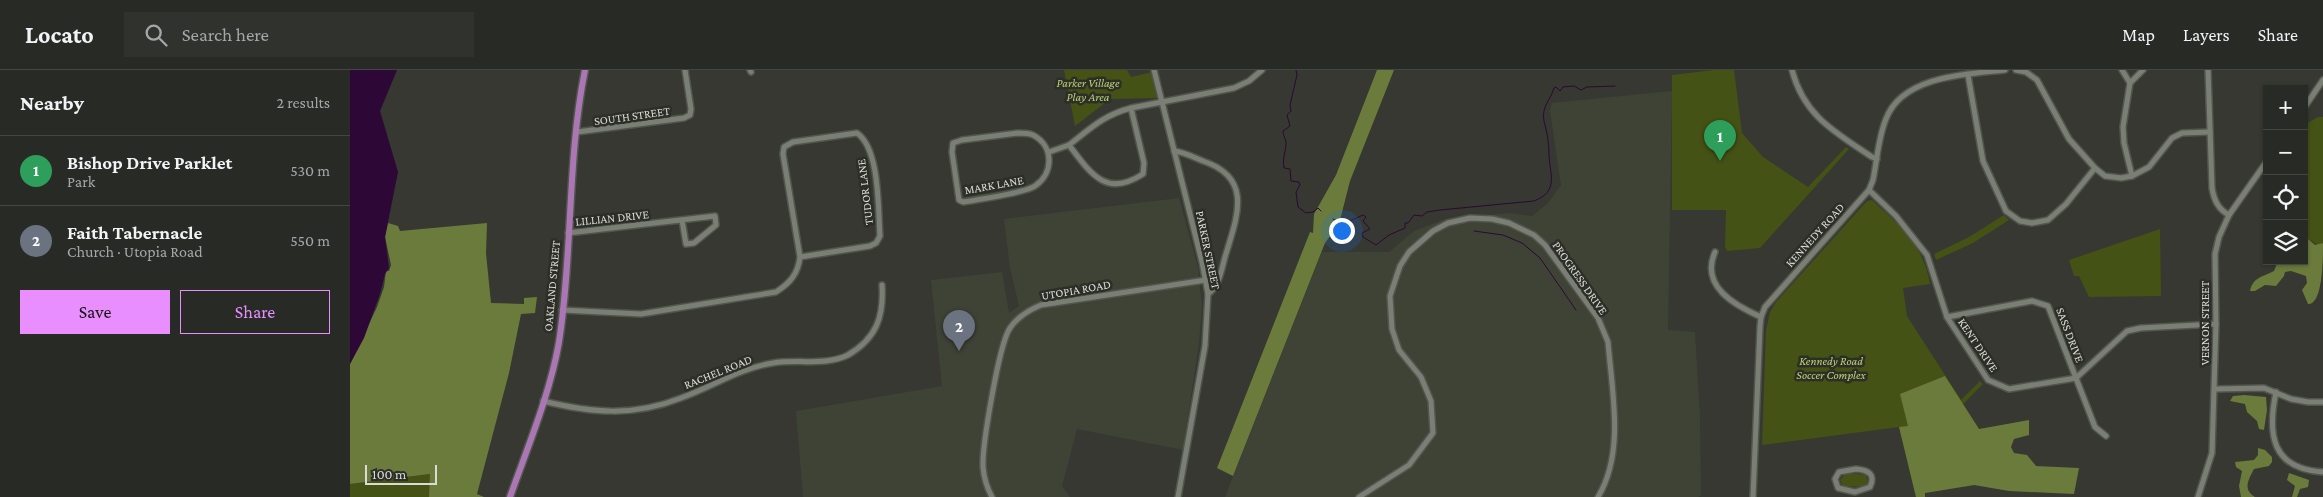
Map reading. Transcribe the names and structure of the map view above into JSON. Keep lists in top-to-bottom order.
{
  "streets": {
    "main road": ["OAKLAND STREET"],
    "street": [
      "SOUTH STREET",
      "MARK LANE",
      "TUDOR LANE",
      "LILLIAN DRIVE",
      "KENNEDY ROAD",
      "PARKER STREET",
      "PROGRESS DRIVE",
      "UTOPIA ROAD",
      "VERNON STREET",
      "SASS DRIVE",
      "KENT DRIVE",
      "RACHEL ROAD"
    ]
  },
  "crossings": [
    ["SOUTH STREET", "OAKLAND STREET"],
    ["LILLIAN DRIVE", "OAKLAND STREET"],
    ["KENNEDY ROAD", "KENT DRIVE"],
    ["PARKER STREET", "UTOPIA ROAD"],
    ["OAKLAND STREET", "RACHEL ROAD"],
    ["SASS DRIVE", "KENT DRIVE"]
  ],
  "parks": ["Parker Village Play Area", "Kennedy Road Soccer Complex"],
  "scale_bar": "100 m",
  "page": {
    "header": "Locato",
    "search": "Search here",
    "nav": ["Map", "Layers", "Share"],
    "heading": ["Nearby", "2 results"],
    "map_buttons": ["+", "−"],
    "pins": ["1", "2"],
    "list": [
      {
        "mark": "1",
        "name": "Bishop Drive Parklet",
        "note": "Park",
        "value": "530 m"
      },
      {
        "mark": "2",
        "name": "Faith Tabernacle",
        "note": "Church · Utopia Road",
        "value": "550 m"
      }
    ],
    "buttons": ["Save", "Share"],
    "scale": "100 m"
  }
}
